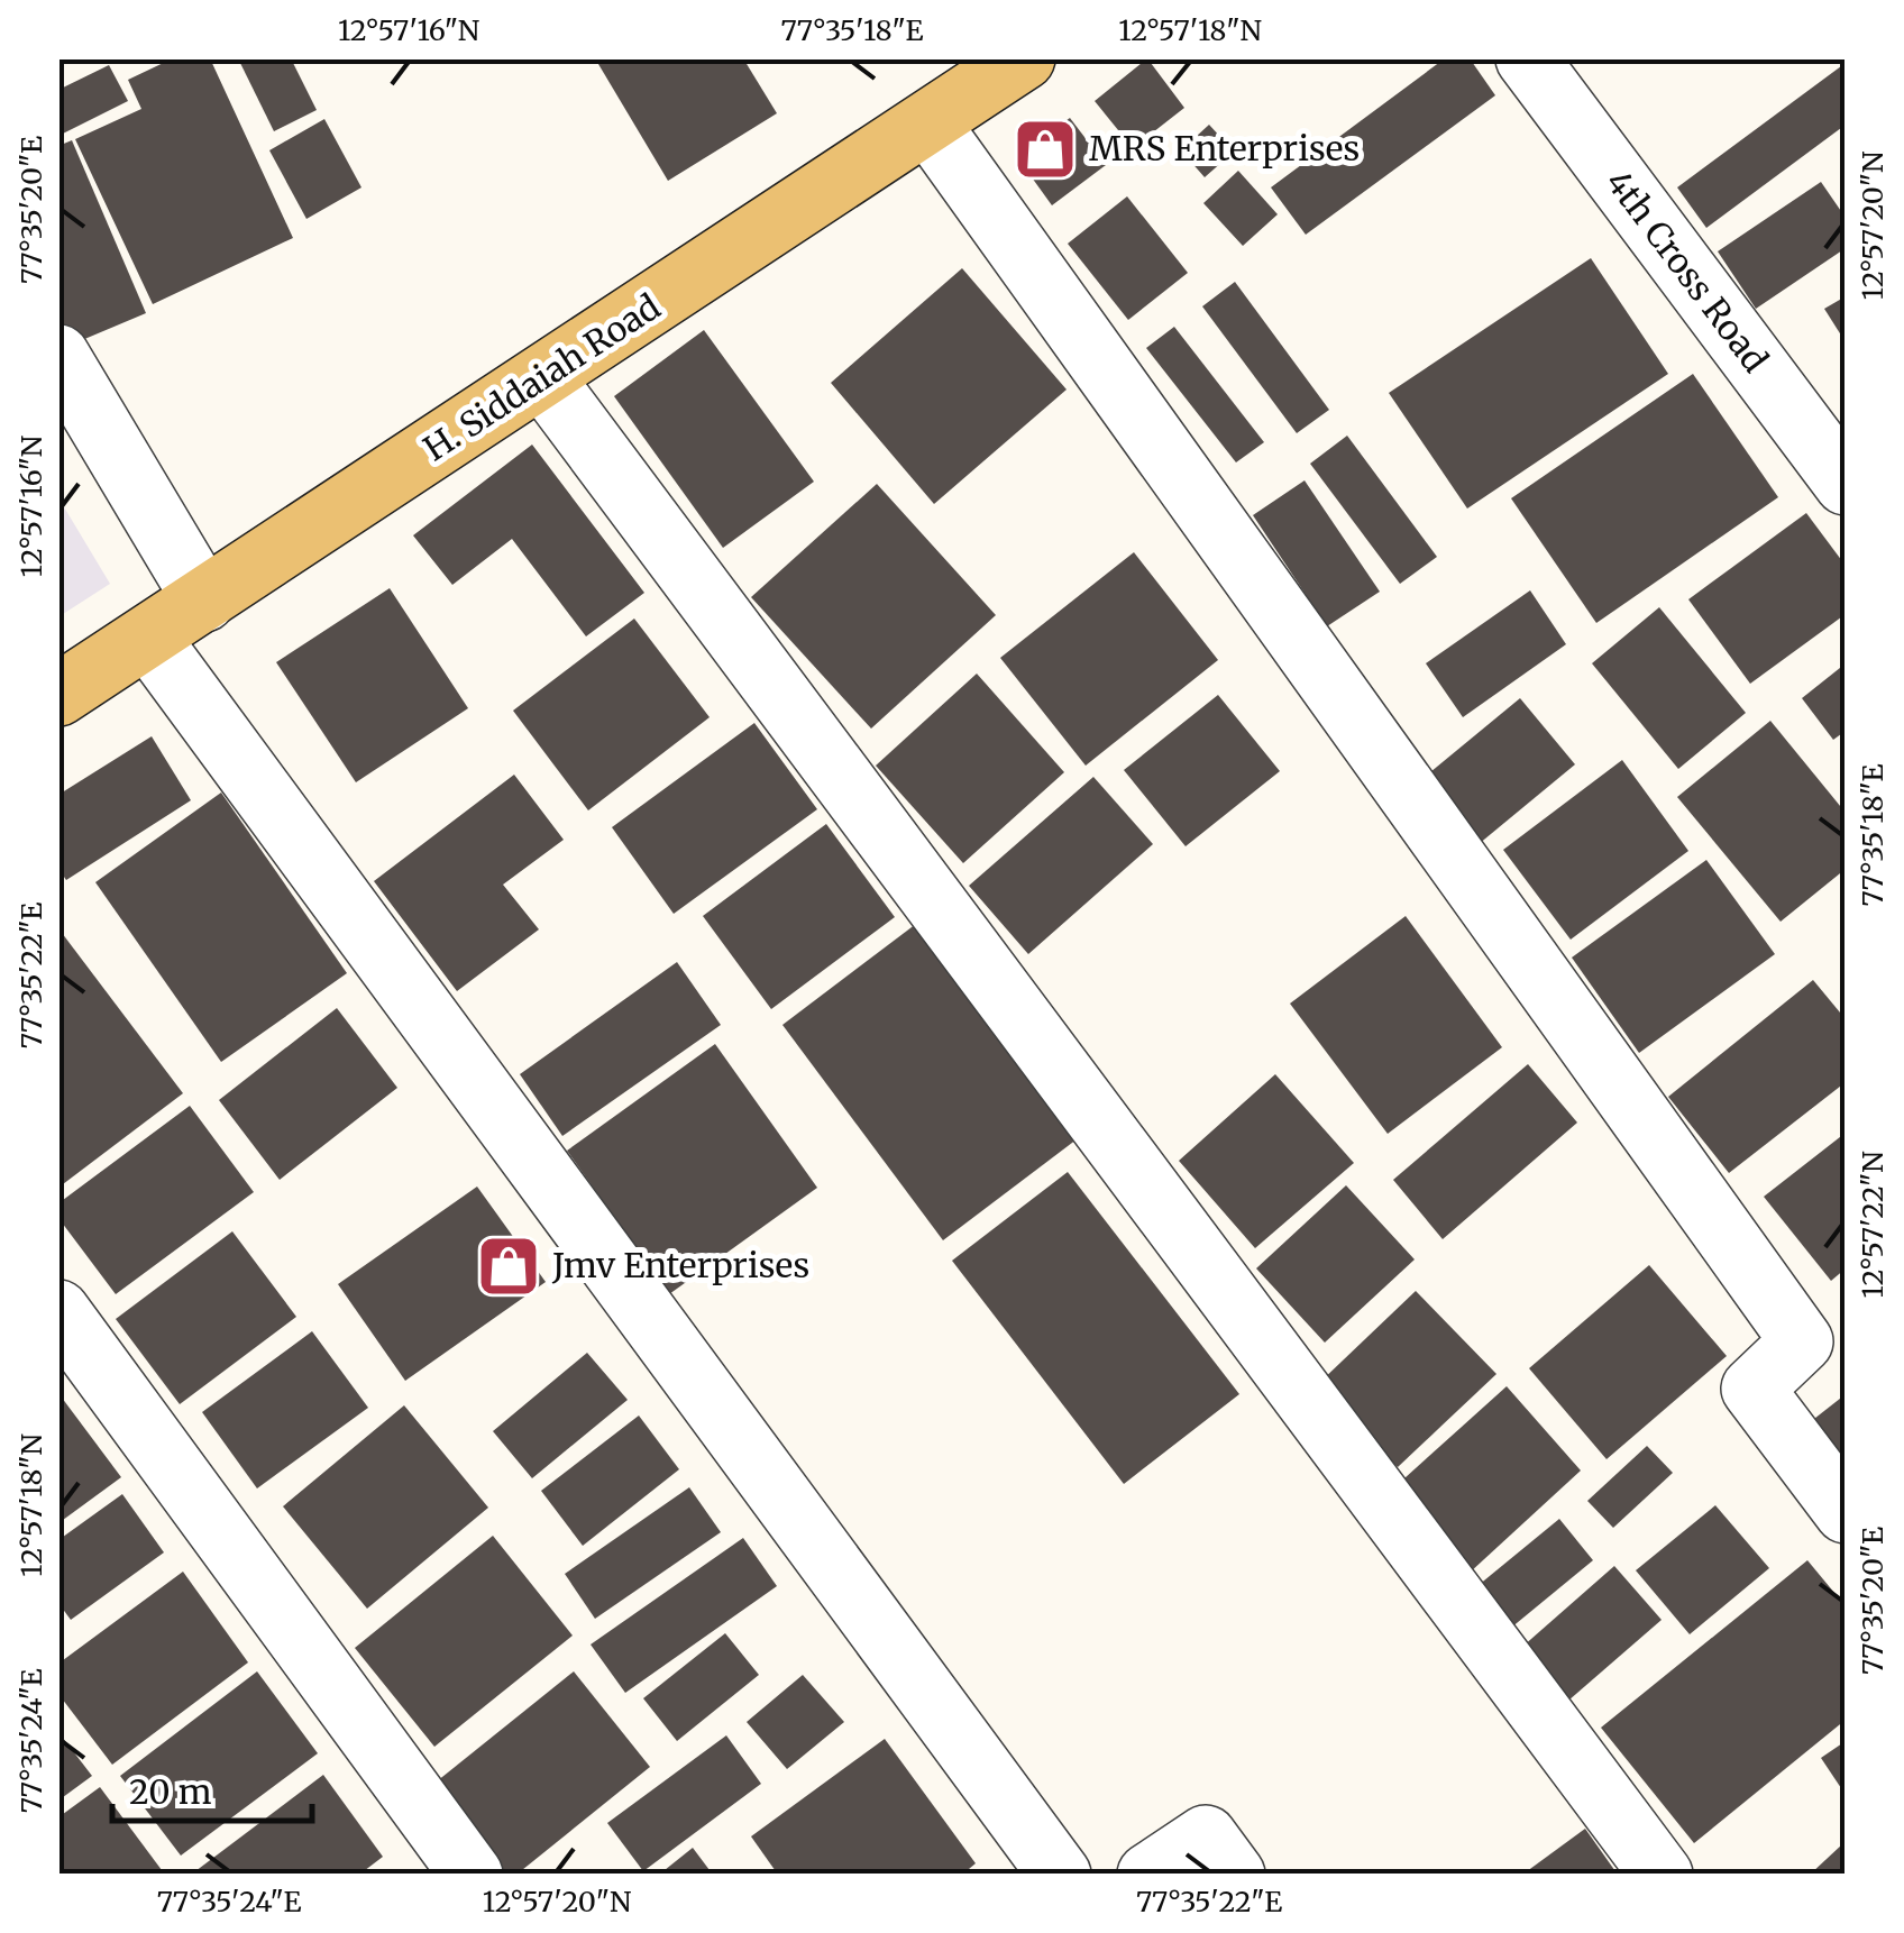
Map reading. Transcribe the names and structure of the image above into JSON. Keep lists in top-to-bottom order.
{
  "streets": {
    "main road": ["H. Siddaiah Road"],
    "street": ["4th Cross Road"]
  },
  "places": {
    "shop": ["MRS Enterprises", "Jmv Enterprises"]
  },
  "scale_bar": "20 m",
  "coordinates": [
    "12°57'16\"N",
    "77°35'18\"E",
    "12°57'18\"N",
    "77°35'20\"E",
    "12°57'20\"N",
    "77°35'22\"E",
    "12°57'22\"N",
    "77°35'24\"E"
  ]
}
